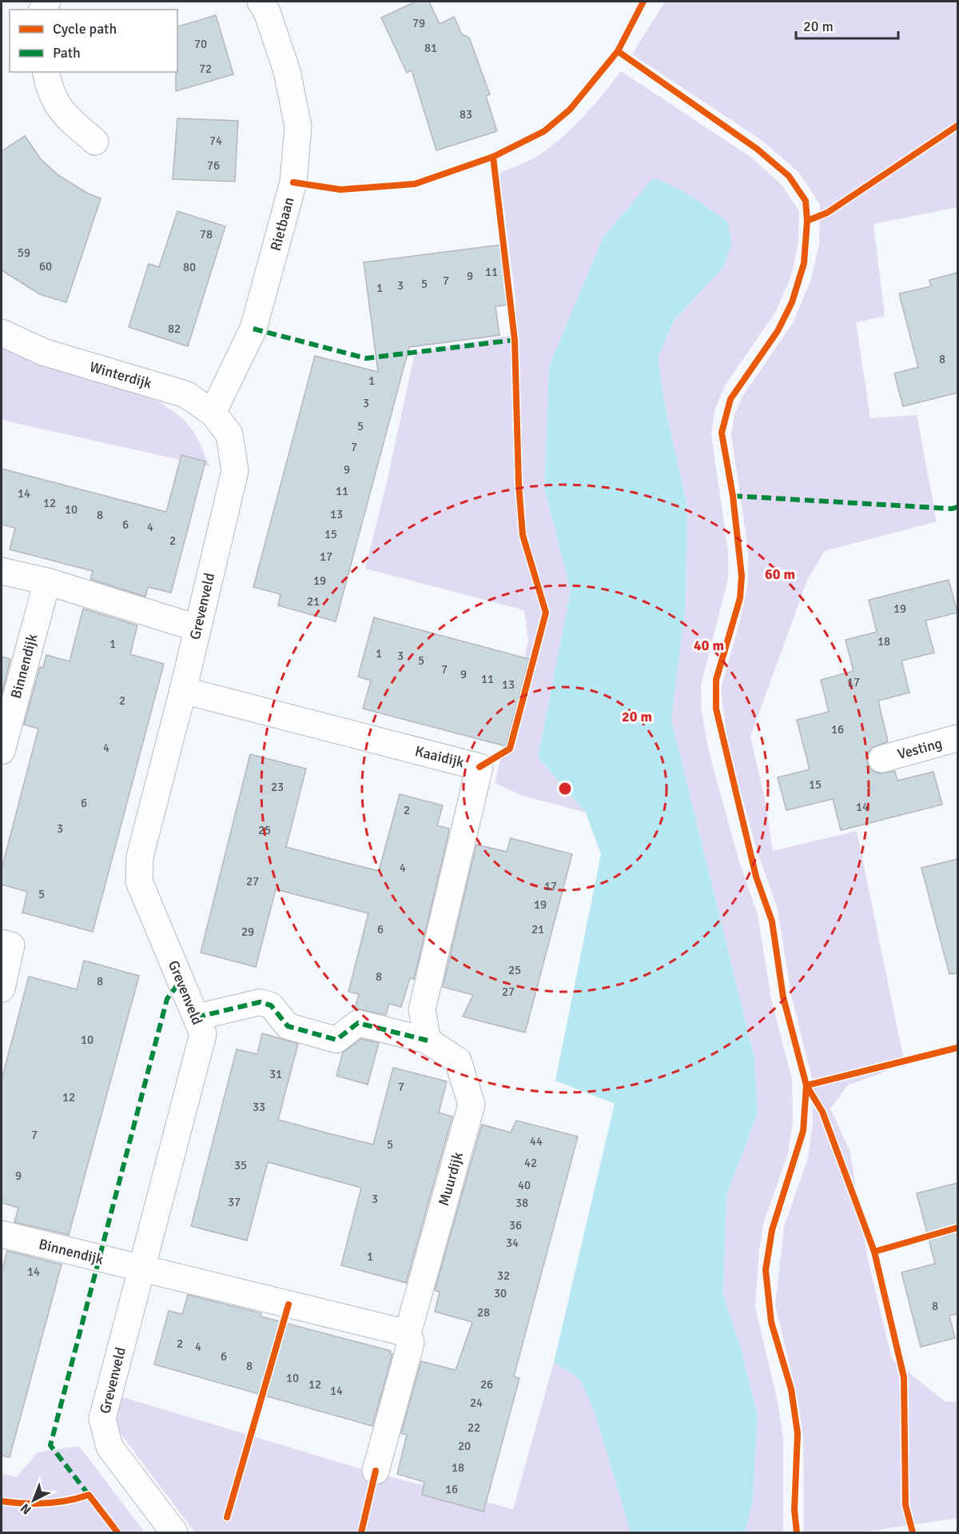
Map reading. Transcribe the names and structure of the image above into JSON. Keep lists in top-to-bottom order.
{
  "streets": {
    "street": [
      "Rietbaan",
      "Winterdijk",
      "Grevenveld",
      "Binnendijk",
      "Vesting",
      "Kaaidijk",
      "Muurdijk"
    ]
  },
  "crossings": [
    ["Rietbaan", "Winterdijk"],
    ["Winterdijk", "Grevenveld"],
    ["Grevenveld", "Binnendijk"],
    ["Grevenveld", "Kaaidijk"],
    ["Kaaidijk", "Muurdijk"]
  ],
  "house_numbers": [
    "79",
    "70",
    "81",
    "72",
    "83",
    "74",
    "76",
    "78",
    "59",
    "60",
    "80",
    "11",
    "9",
    "7",
    "5",
    "3",
    "1",
    "82",
    "8",
    "1",
    "3",
    "5",
    "7",
    "9",
    "11",
    "14",
    "12",
    "10",
    "13",
    "8",
    "6",
    "4",
    "15",
    "2",
    "17",
    "19",
    "21",
    "19",
    "18",
    "1",
    "1",
    "3",
    "5",
    "7",
    "9",
    "11",
    "17",
    "13",
    "2",
    "16",
    "4",
    "15",
    "23",
    "6",
    "14",
    "2",
    "3",
    "25",
    "4",
    "27",
    "17",
    "5",
    "19",
    "6",
    "21",
    "29",
    "25",
    "8",
    "8",
    "27",
    "10",
    "31",
    "7",
    "12",
    "33",
    "7",
    "44",
    "5",
    "42",
    "35",
    "9",
    "40",
    "3",
    "37",
    "38",
    "36",
    "34",
    "1",
    "14",
    "32",
    "30",
    "8",
    "28",
    "2",
    "4",
    "6",
    "8",
    "10",
    "12",
    "26",
    "14",
    "24",
    "22",
    "20",
    "18",
    "16"
  ],
  "legend": ["Cycle path", "Path"],
  "scale_bar": "20 m",
  "north": "bottom left",
  "rings": ["60 m", "40 m", "20 m"]
}
